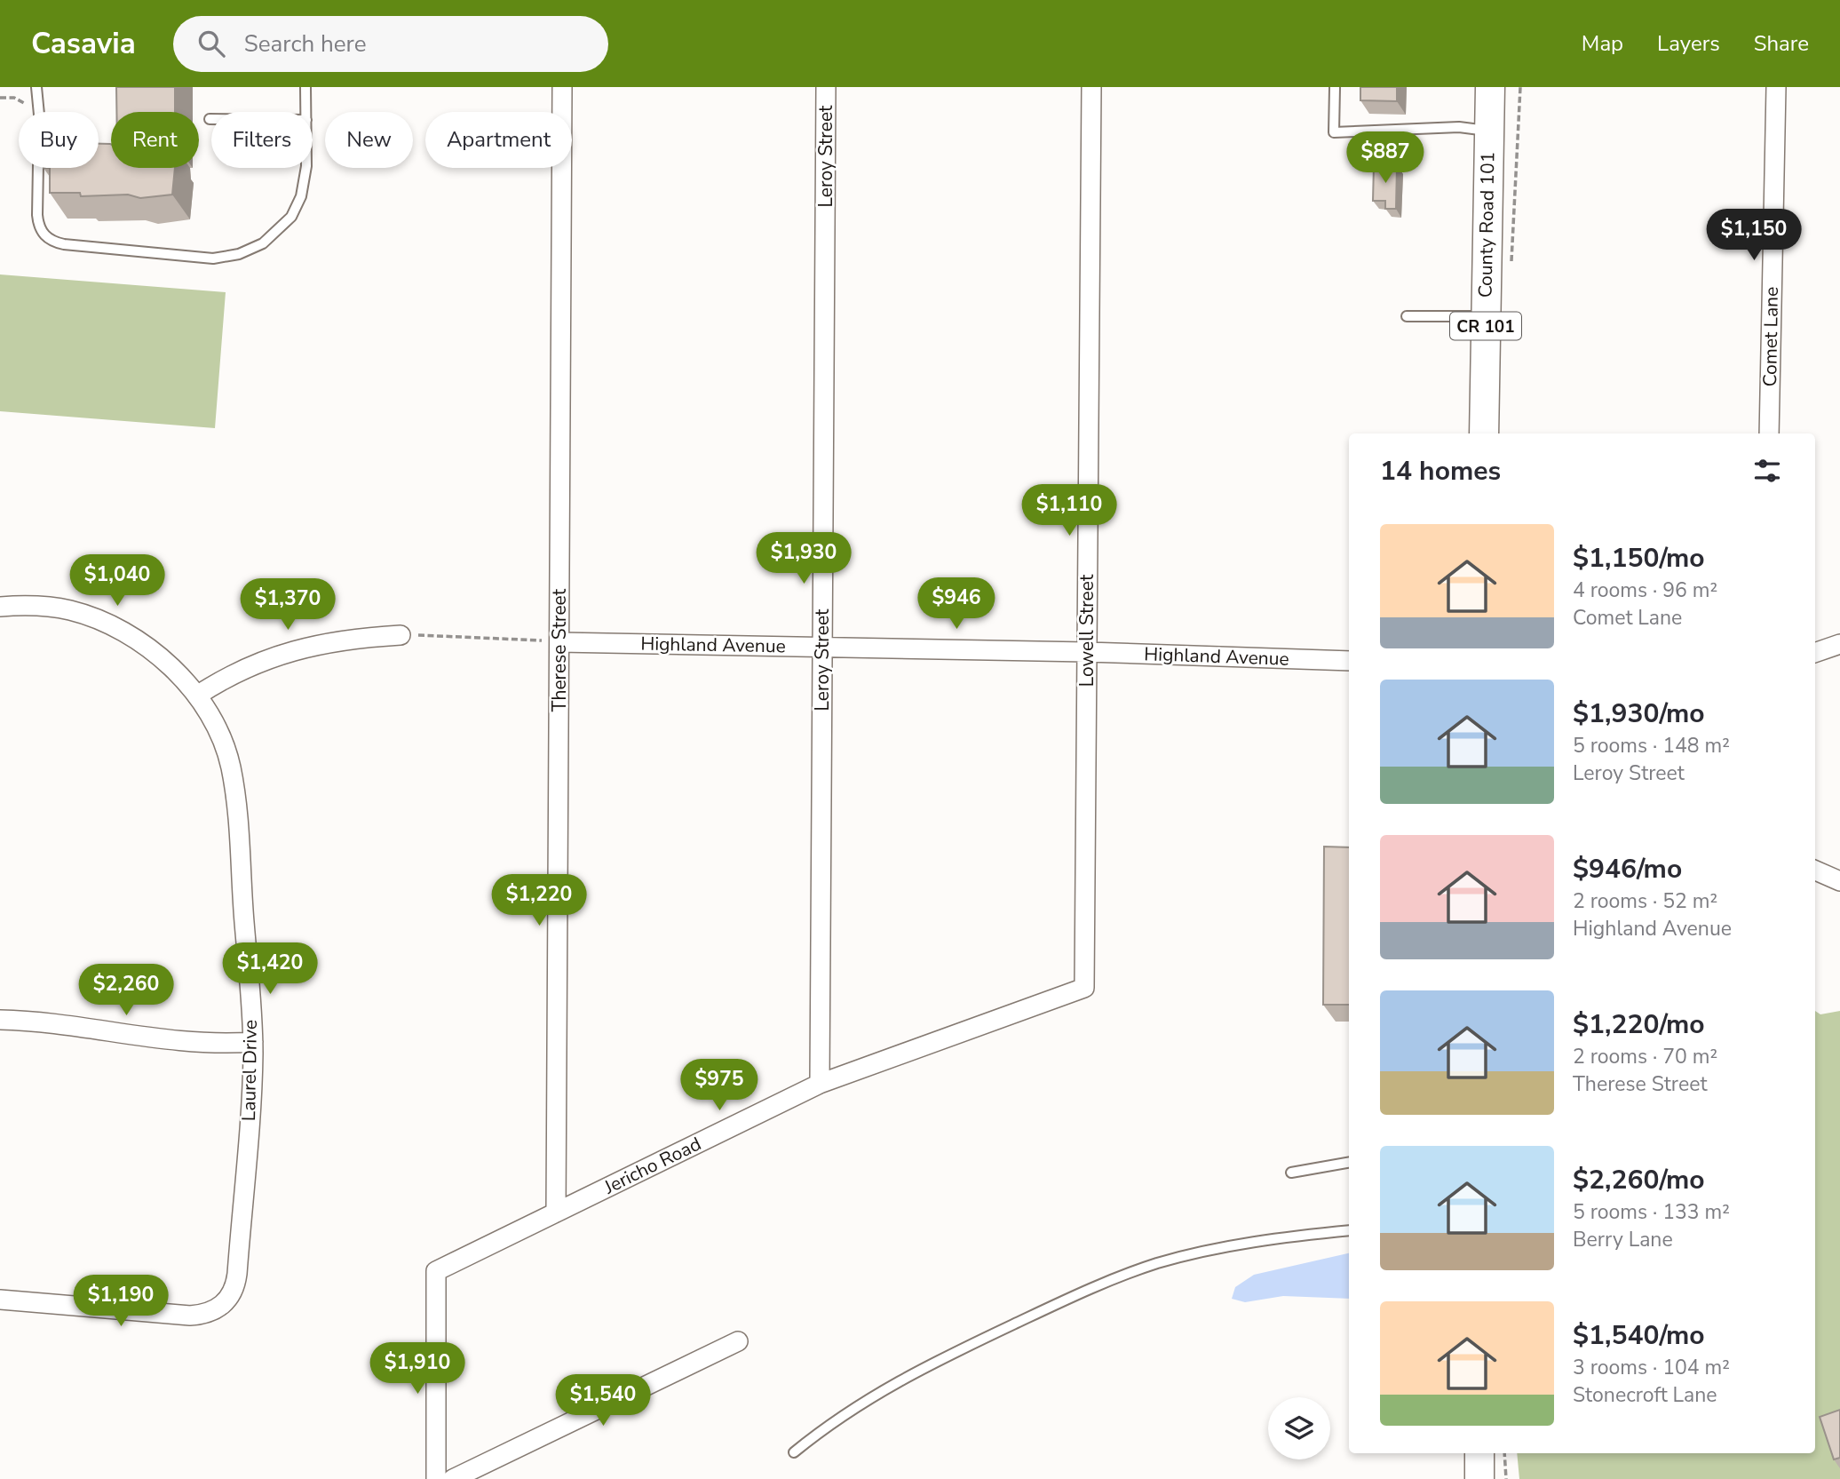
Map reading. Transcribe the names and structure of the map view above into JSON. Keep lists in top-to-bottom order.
{
  "streets": {
    "main road": ["County Road 101", "CR 101"],
    "street": [
      "Leroy Street",
      "Comet Lane",
      "Lowell Street",
      "Highland Avenue",
      "Therese Street",
      "Laurel Drive",
      "Jericho Road"
    ]
  },
  "crossings": [
    ["Leroy Street", "Highland Avenue"],
    ["Leroy Street", "Jericho Road"],
    ["Lowell Street", "Highland Avenue"],
    ["Lowell Street", "Jericho Road"],
    ["Highland Avenue", "Therese Street"],
    ["Therese Street", "Jericho Road"]
  ],
  "page": {
    "header": "Casavia",
    "search": "Search here",
    "nav": ["Map", "Layers", "Share"],
    "chip": [
      "Buy",
      "Rent",
      "Filters",
      "New",
      "Apartment"
    ],
    "price": [
      "$887",
      "$1,150",
      "$1,110",
      "$1,930",
      "$1,040",
      "$946",
      "$1,370",
      "$1,220",
      "$1,420",
      "$2,260",
      "$975",
      "$1,190",
      "$1,910",
      "$1,540"
    ],
    "heading": "14 homes",
    "list": [
      {
        "name": "$1,150/mo",
        "note": "4 rooms · 96 m² · Comet Lane"
      },
      {
        "name": "$1,930/mo",
        "note": "5 rooms · 148 m² · Leroy Street"
      },
      {
        "name": "$946/mo",
        "note": "2 rooms · 52 m² · Highland Avenue"
      },
      {
        "name": "$1,220/mo",
        "note": "2 rooms · 70 m² · Therese Street"
      },
      {
        "name": "$2,260/mo",
        "note": "5 rooms · 133 m² · Berry Lane"
      },
      {
        "name": "$1,540/mo",
        "note": "3 rooms · 104 m² · Stonecroft Lane"
      }
    ]
  }
}
